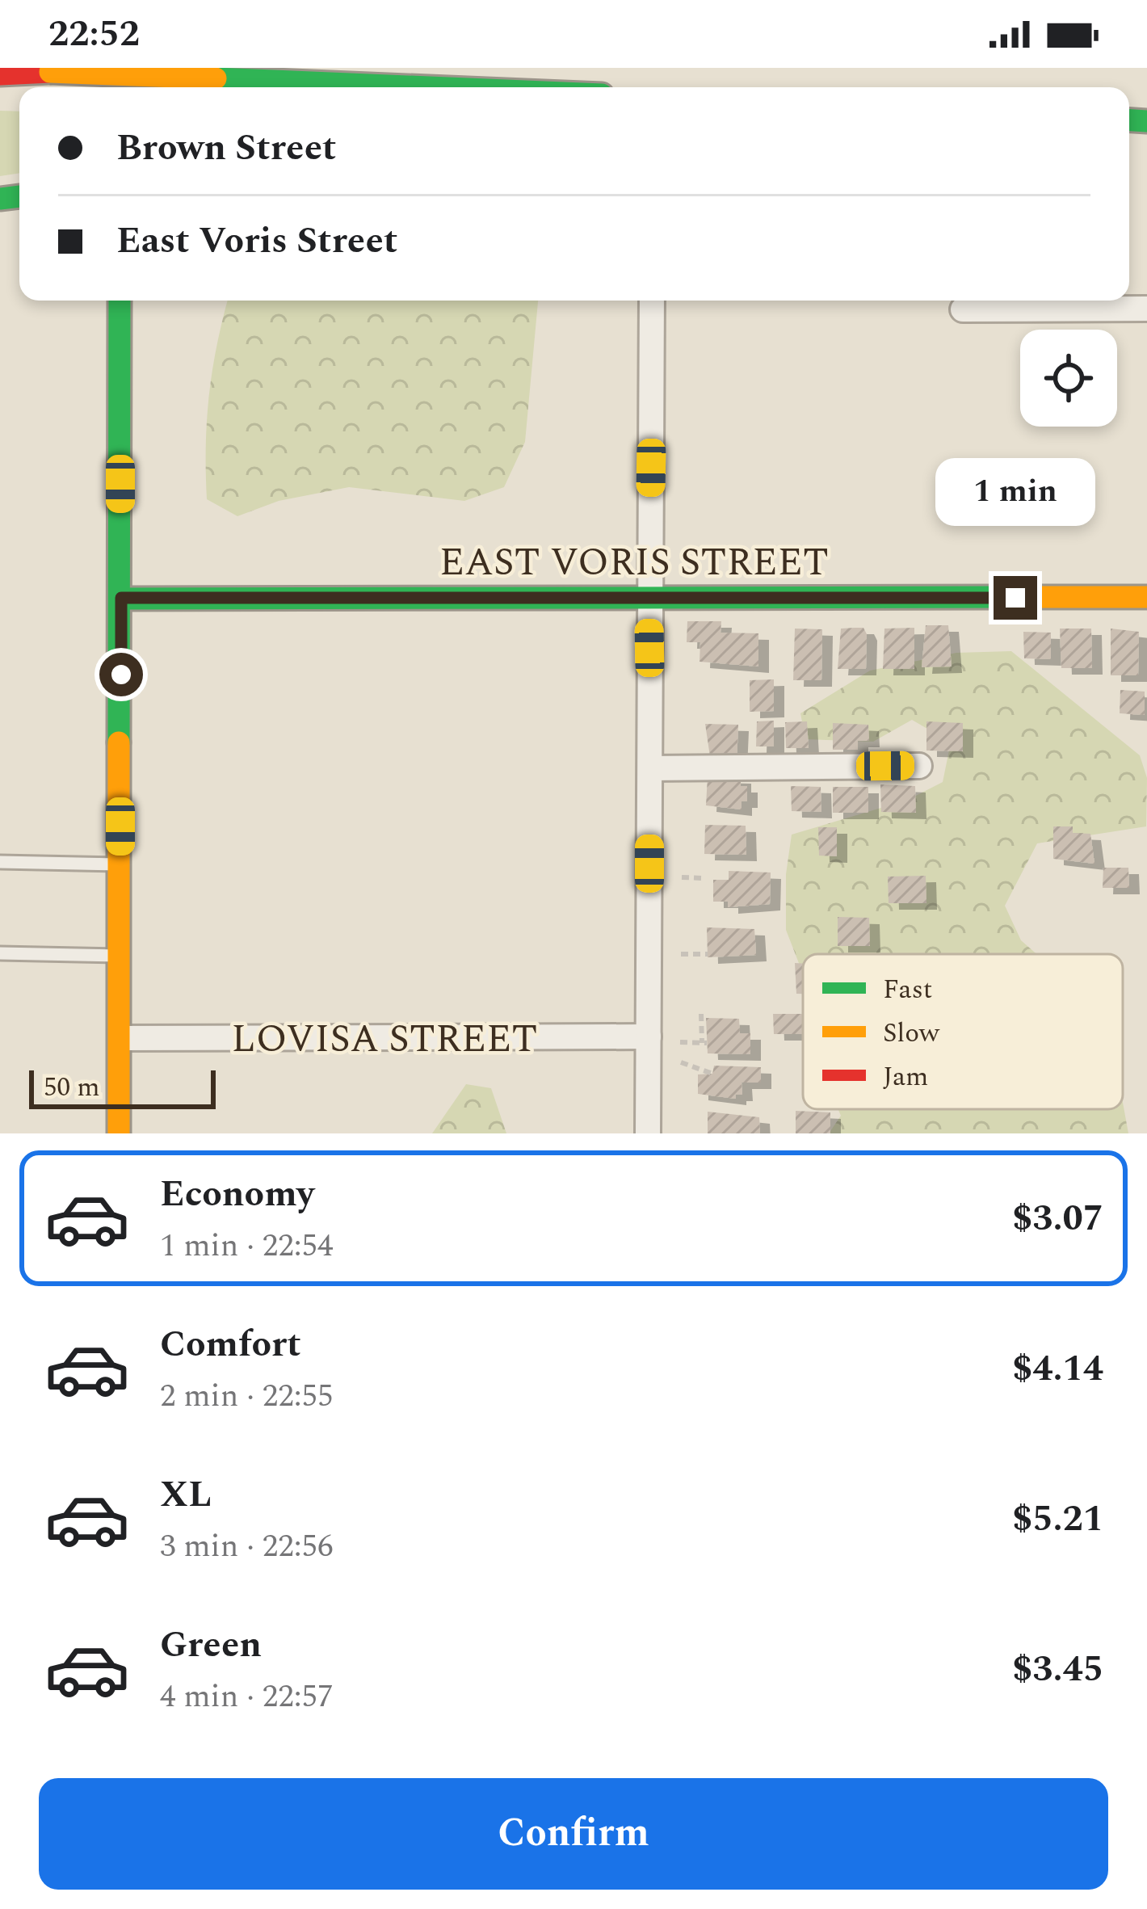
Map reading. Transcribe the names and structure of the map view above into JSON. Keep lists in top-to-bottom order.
{
  "streets": {
    "main road": ["EAST VORIS STREET"],
    "street": ["LOVISA STREET"]
  },
  "legend": ["Fast", "Slow", "Jam"],
  "scale_bar": "50 m",
  "page": {
    "status": "22:52",
    "banner": ["Brown Street", "East Voris Street"],
    "bubble": "1 min",
    "scale": "50 m",
    "list": [
      {
        "name": "Economy",
        "note": "1 min · 22:54",
        "value": "$3.07"
      },
      {
        "name": "Comfort",
        "note": "2 min · 22:55",
        "value": "$4.14"
      },
      {
        "name": "XL",
        "note": "3 min · 22:56",
        "value": "$5.21"
      },
      {
        "name": "Green",
        "note": "4 min · 22:57",
        "value": "$3.45"
      }
    ],
    "buttons": "Confirm"
  }
}
